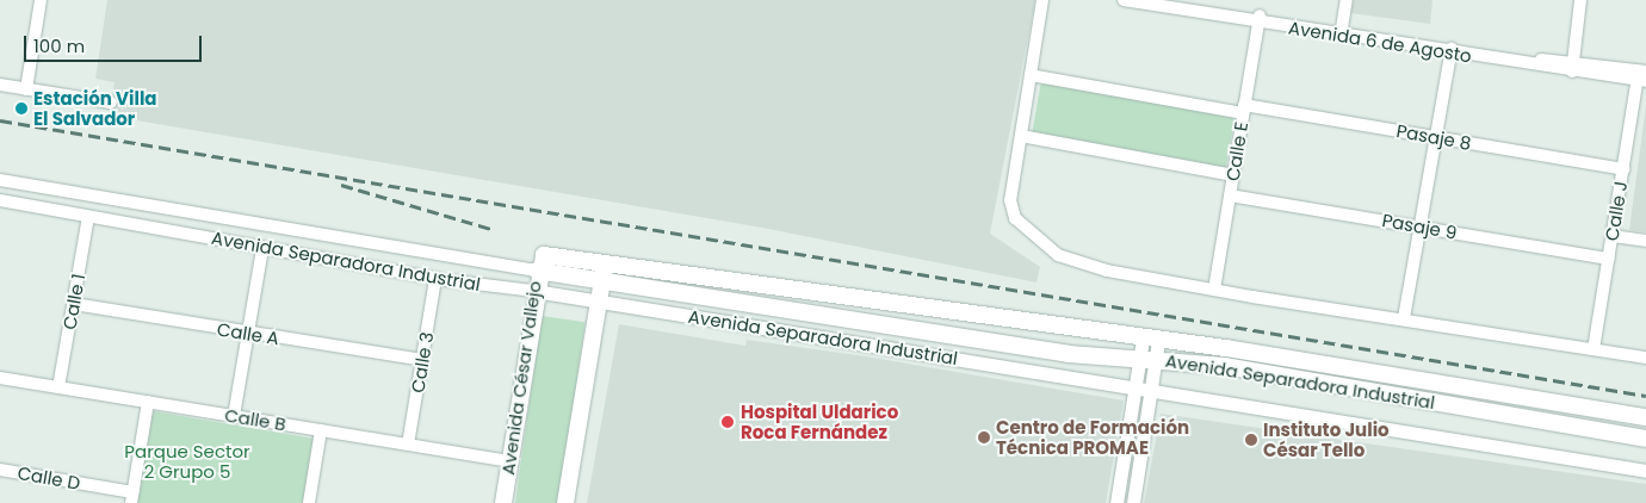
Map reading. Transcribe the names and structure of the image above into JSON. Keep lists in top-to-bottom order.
{
  "streets": {
    "main road": ["Avenida Separadora Industrial", "Avenida César Vallejo"],
    "street": [
      "Avenida 6 de Agosto",
      "Pasaje 8",
      "Calle E",
      "Calle J",
      "Pasaje 9",
      "Calle 1",
      "Calle A",
      "Calle 3",
      "Calle B",
      "Calle D"
    ]
  },
  "crossings": [
    ["Avenida 6 de Agosto", "Calle E"],
    ["Avenida 6 de Agosto", "Calle J"],
    ["Pasaje 8", "Calle E"],
    ["Pasaje 8", "Calle J"],
    ["Calle E", "Pasaje 9"],
    ["Calle J", "Pasaje 9"],
    ["Avenida Separadora Industrial", "Calle 1"],
    ["Avenida Separadora Industrial", "Calle 3"],
    ["Avenida Separadora Industrial", "Avenida César Vallejo"],
    ["Calle 1", "Calle A"],
    ["Calle 1", "Calle B"],
    ["Calle A", "Calle 3"],
    ["Calle 3", "Calle B"],
    ["Avenida César Vallejo", "Calle B"]
  ],
  "parks": ["Parque Sector 2 Grupo 5"],
  "places": [
    "Estación Villa El Salvador",
    "Hospital Uldarico Roca Fernández",
    "Centro de Formación Técnica PROMAE",
    "Instituto Julio César Tello"
  ],
  "scale_bar": "100 m"
}
